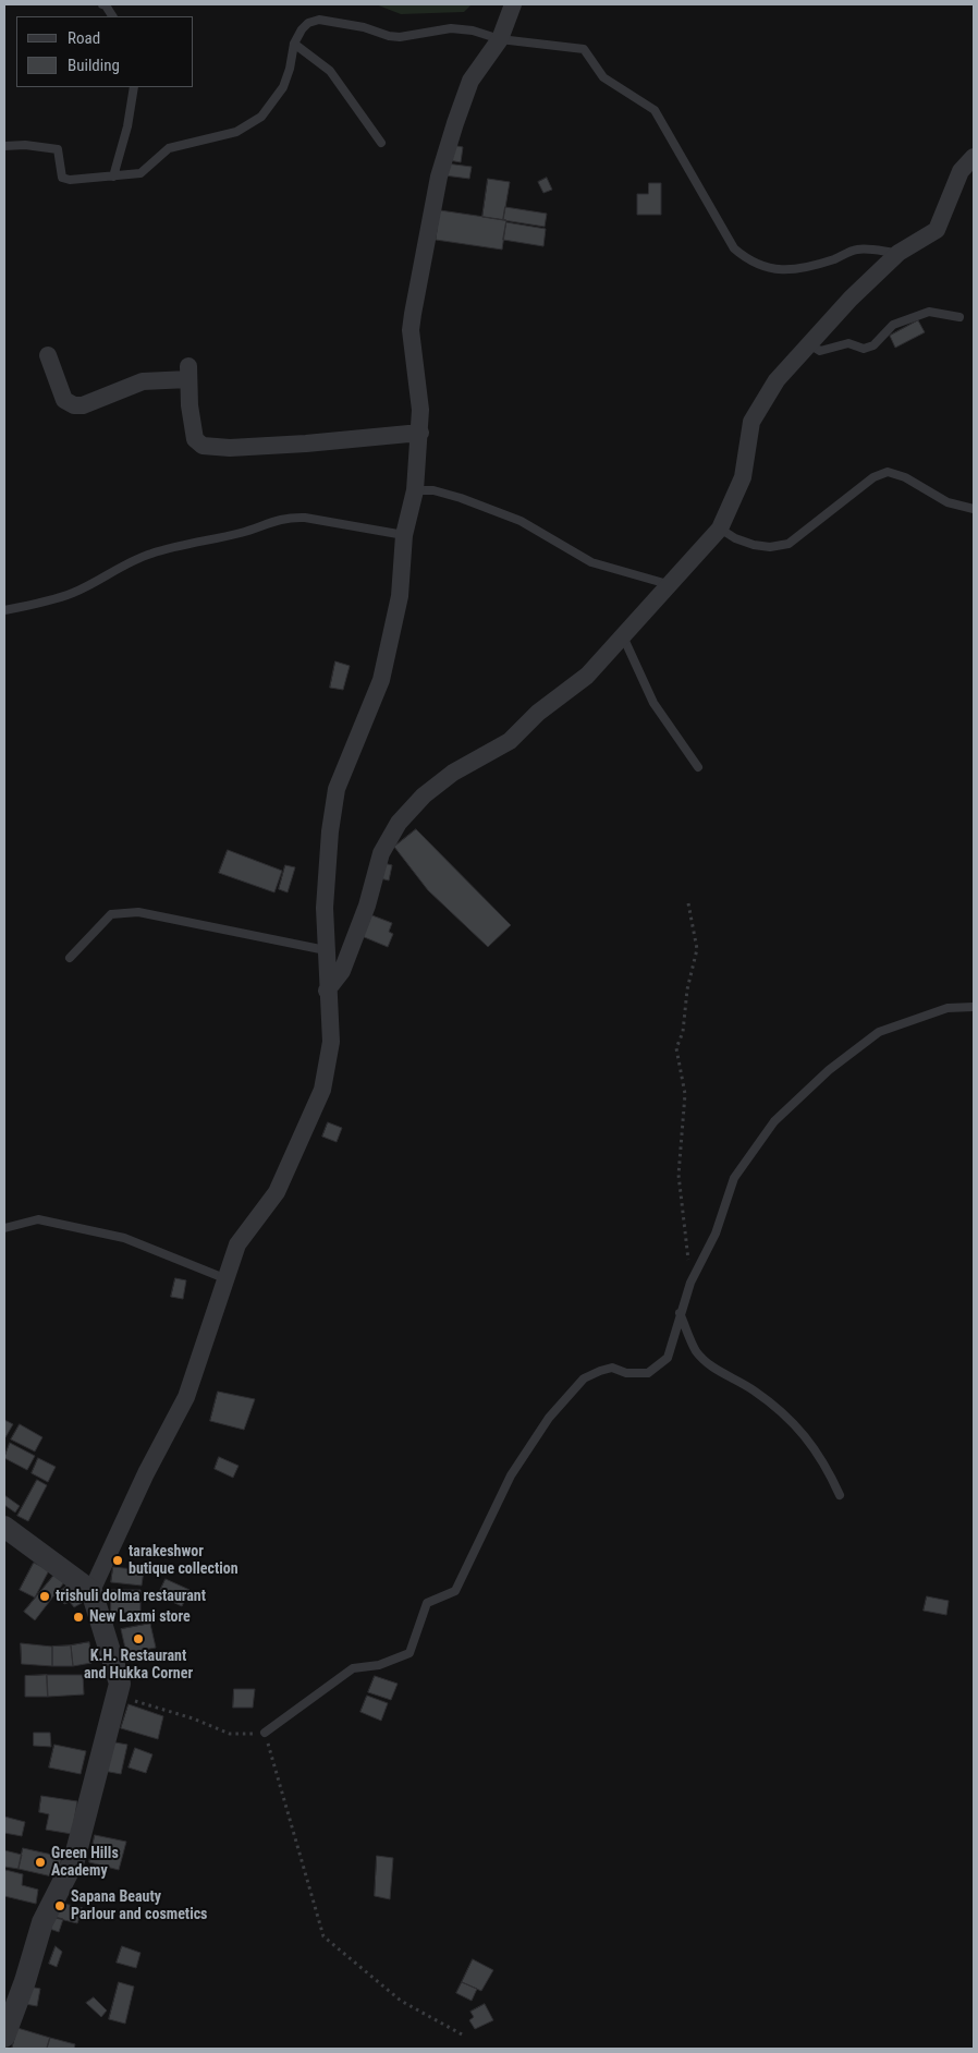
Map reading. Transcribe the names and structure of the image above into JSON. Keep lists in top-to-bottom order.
{
  "places": [
    "tarakeshwor butique collection",
    "trishuli dolma restaurant",
    "New Laxmi store",
    "K.H. Restaurant and Hukka Corner",
    "Green Hills Academy",
    "Sapana Beauty Parlour and cosmetics"
  ],
  "legend": ["Road", "Building"]
}
